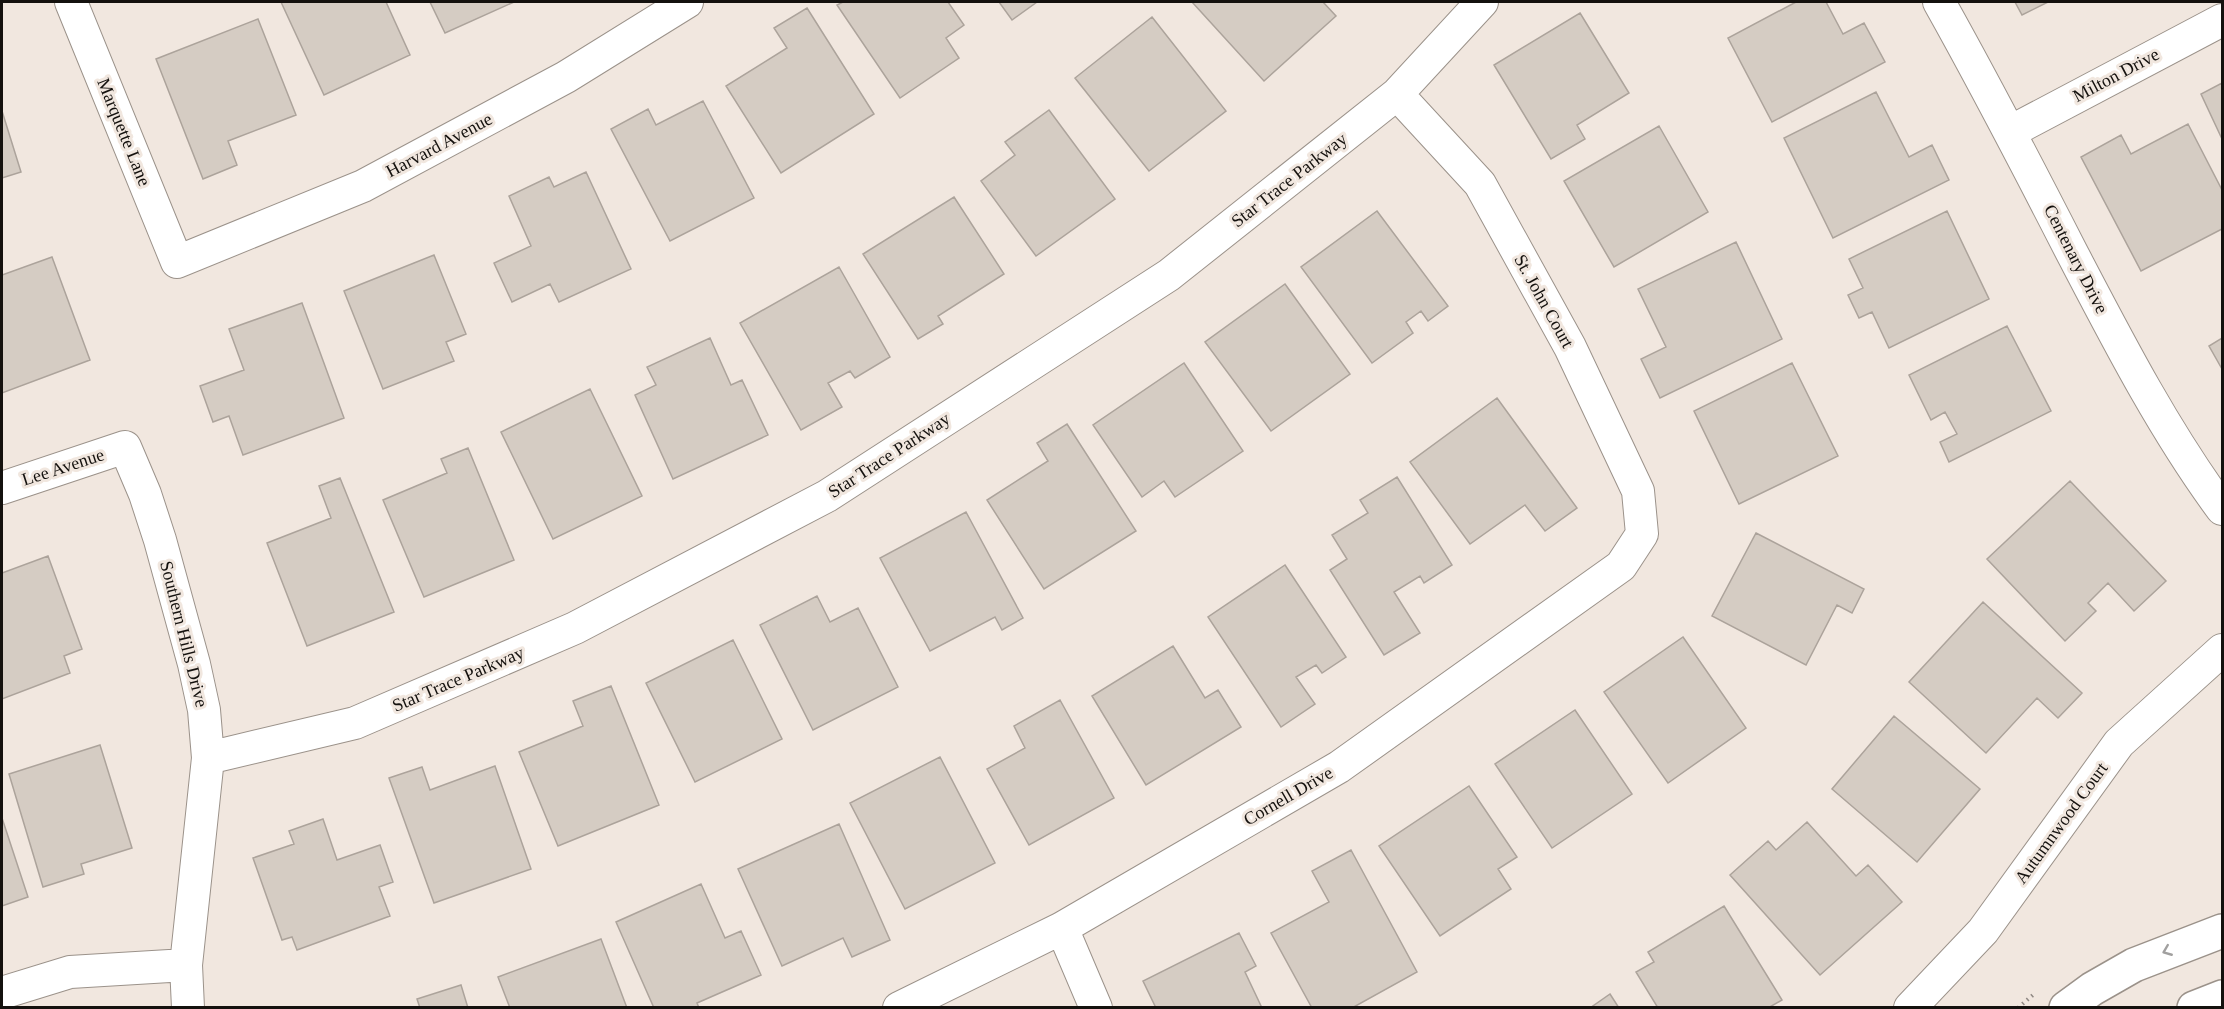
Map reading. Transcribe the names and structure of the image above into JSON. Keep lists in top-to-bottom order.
{
  "streets": {
    "street": [
      "Milton Drive",
      "Marquette Lane",
      "Harvard Avenue",
      "Star Trace Parkway",
      "Centenary Drive",
      "St. John Court",
      "Lee Avenue",
      "Southern Hills Drive",
      "Cornell Drive",
      "Autumnwood Court"
    ]
  },
  "crossings": [
    ["Milton Drive", "Centenary Drive"],
    ["Marquette Lane", "Harvard Avenue"],
    ["Star Trace Parkway", "St. John Court"],
    ["Star Trace Parkway", "Southern Hills Drive"],
    ["St. John Court", "Cornell Drive"],
    ["Lee Avenue", "Southern Hills Drive"]
  ]
}
